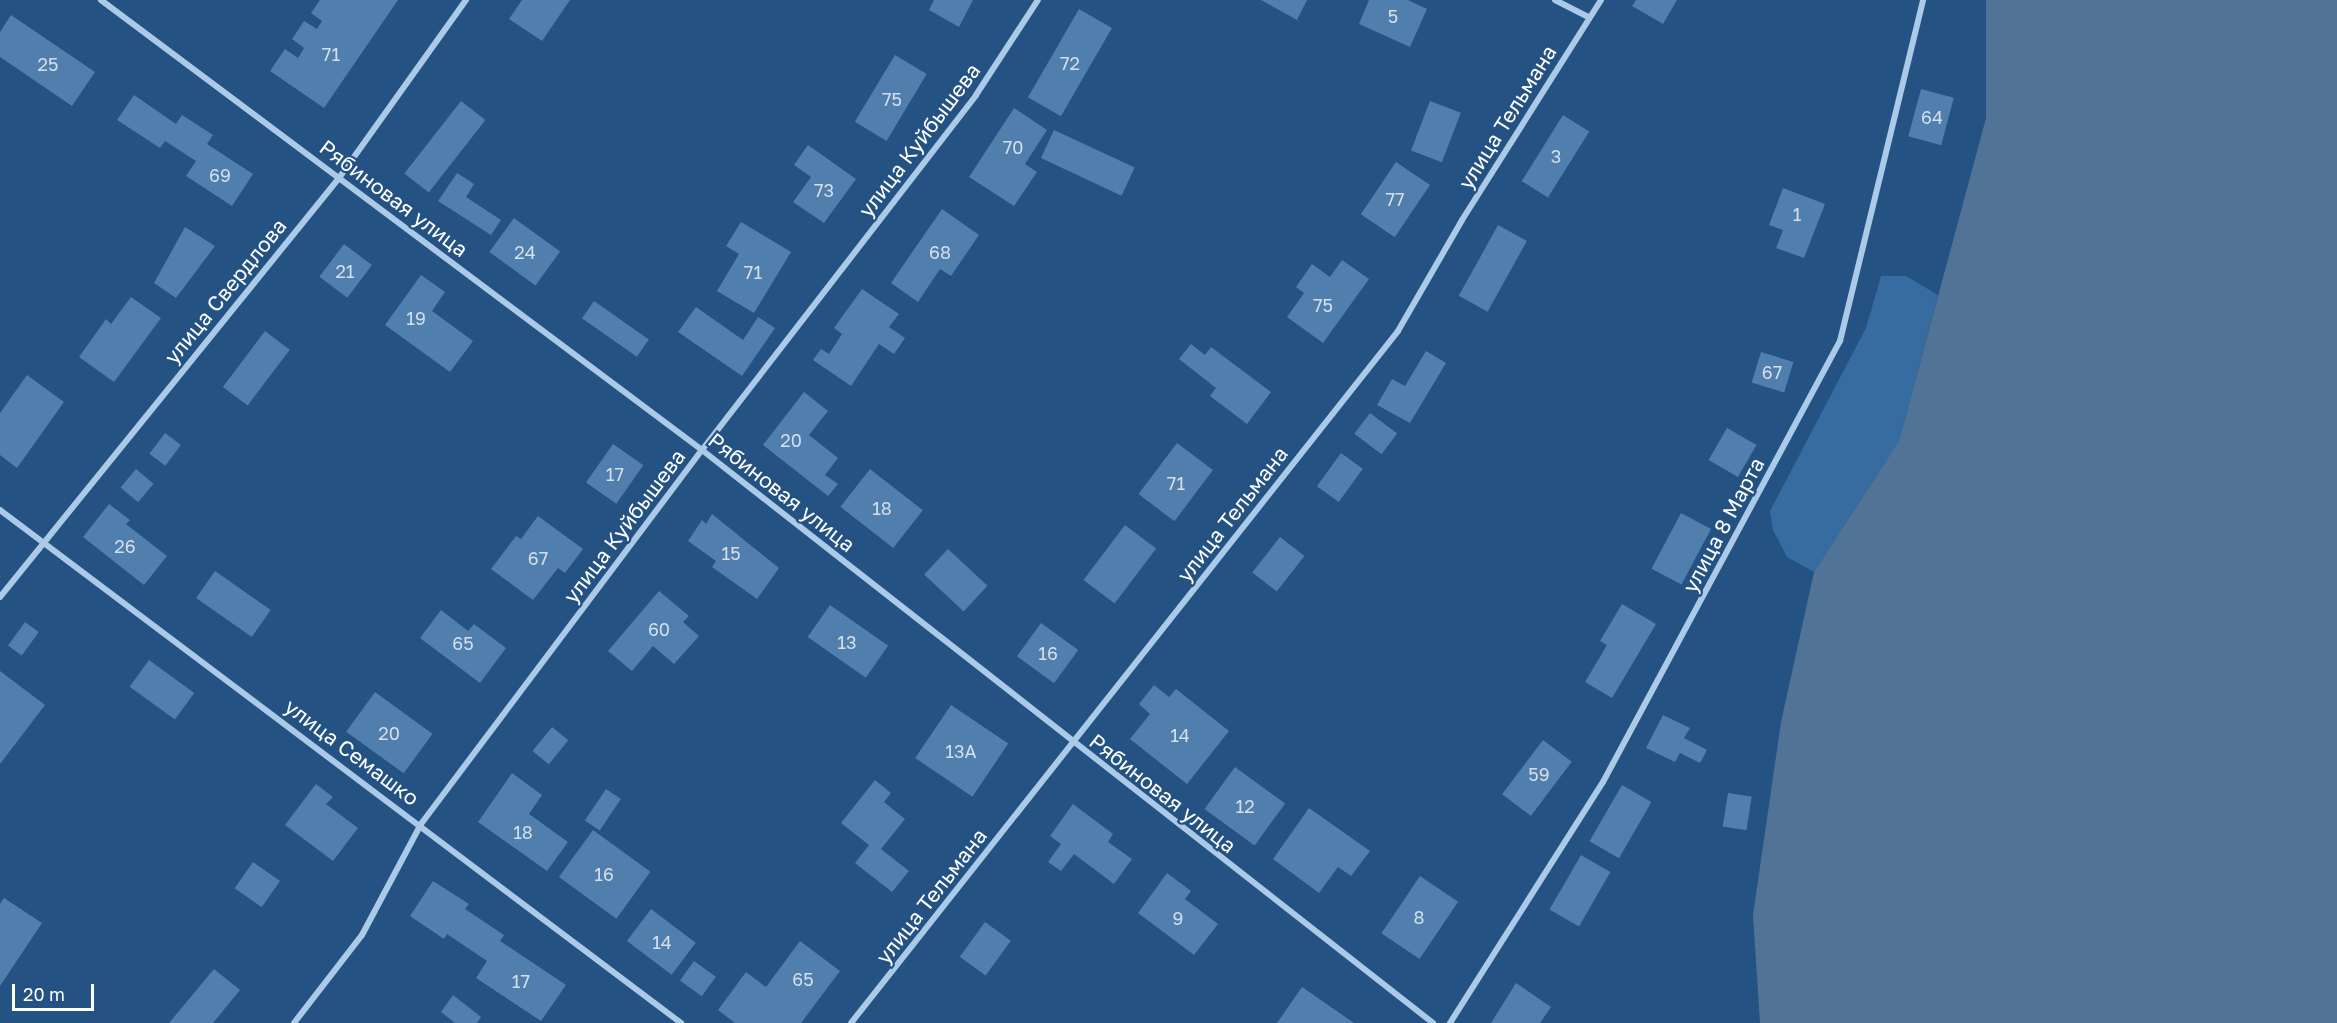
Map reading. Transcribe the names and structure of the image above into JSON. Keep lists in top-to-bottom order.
{
  "streets": {
    "street": [
      "улица Тельмана",
      "улица Куйбышева",
      "Рябиновая улица",
      "улица Свердлова",
      "улица 8 Марта",
      "улица Семашко"
    ]
  },
  "crossings": [
    ["улица Тельмана", "Рябиновая улица"],
    ["улица Куйбышева", "Рябиновая улица"],
    ["улица Куйбышева", "улица Семашко"],
    ["Рябиновая улица", "улица Свердлова"],
    ["улица Свердлова", "улица Семашко"]
  ],
  "house_numbers": [
    "5",
    "71",
    "72",
    "25",
    "75",
    "64",
    "70",
    "3",
    "69",
    "73",
    "77",
    "1",
    "24",
    "68",
    "21",
    "71",
    "75",
    "19",
    "67",
    "20",
    "17",
    "71",
    "18",
    "26",
    "15",
    "67",
    "60",
    "13",
    "65",
    "16",
    "20",
    "14",
    "13А",
    "59",
    "12",
    "18",
    "16",
    "8",
    "9",
    "14",
    "65",
    "17"
  ],
  "scale_bar": "20 m"
}
